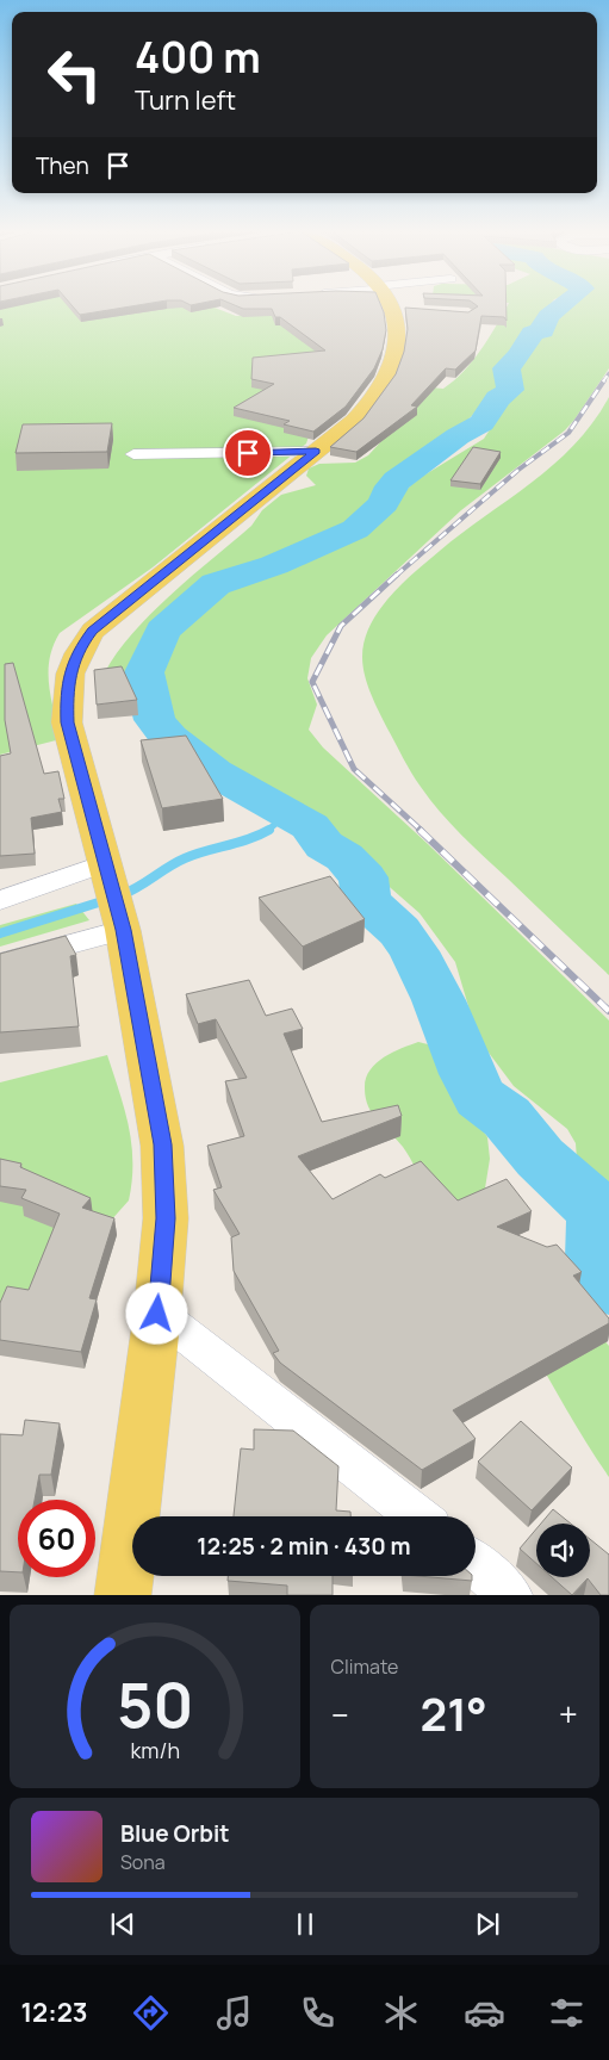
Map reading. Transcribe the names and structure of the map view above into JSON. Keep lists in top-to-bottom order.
{
  "page": {
    "turn": ["400 m", "Turn left"],
    "then": "Then",
    "limit": "60",
    "trip": "12:25 · 2 min · 430 m",
    "tile": "Climate",
    "heat": ["−", "21°", "+"],
    "song": ["Blue Orbit", "Sona"],
    "tabs": "12:23",
    "gauge": ["50", "km/h"]
  }
}
